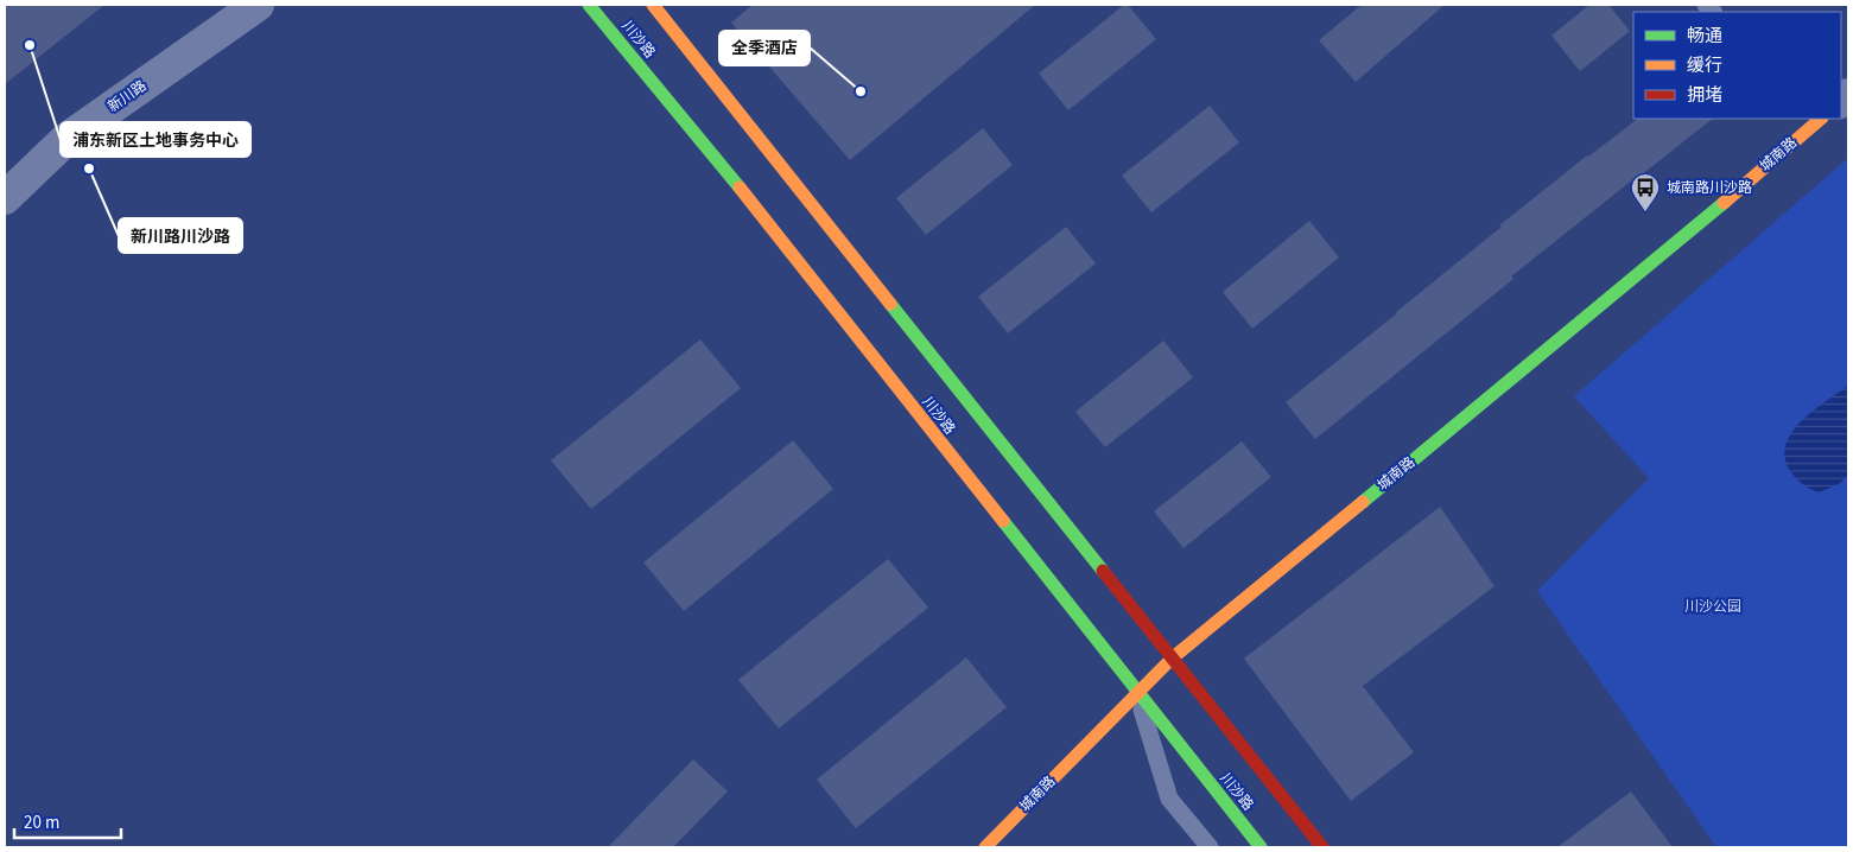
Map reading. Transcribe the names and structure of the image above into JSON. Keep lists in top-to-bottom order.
{
  "streets": {
    "main road": ["川沙路", "城南路"],
    "street": ["新川路"]
  },
  "crossings": [
    ["川沙路", "城南路"]
  ],
  "parks": ["川沙公园"],
  "places": {
    "other": ["浦东新区土地事务中心", "全季酒店", "新川路川沙路"],
    "bus stop": ["城南路川沙路"]
  },
  "legend": ["畅通", "缓行", "拥堵"],
  "scale_bar": "20 m"
}
